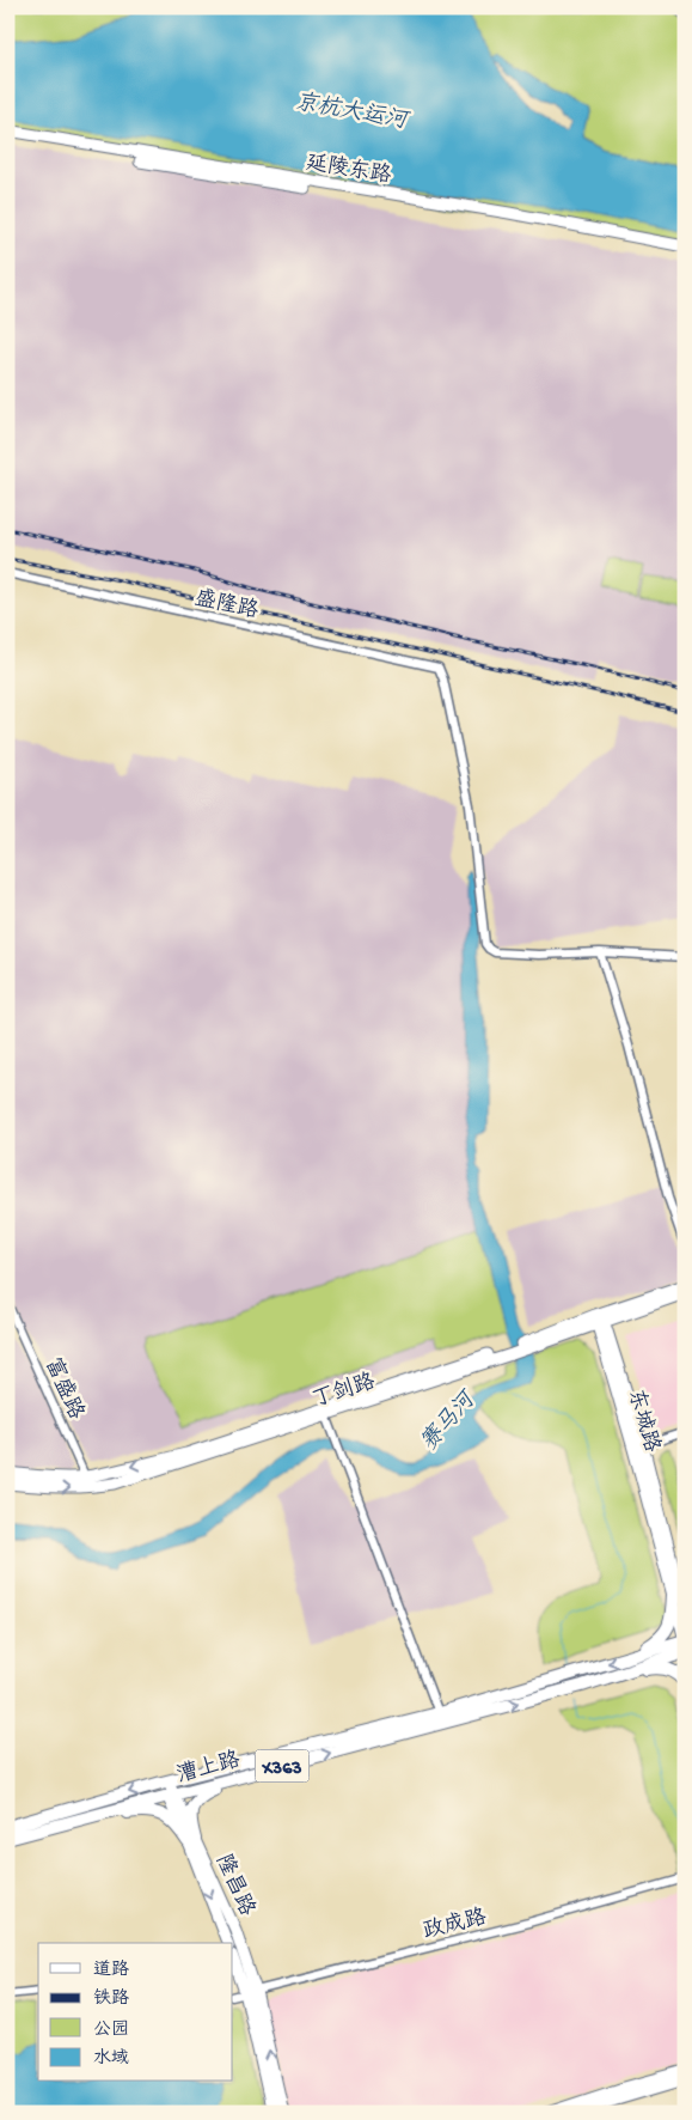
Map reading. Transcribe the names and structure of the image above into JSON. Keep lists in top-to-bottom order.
{
  "streets": {
    "main road": [
      "延陵东路",
      "丁剑路",
      "东城路",
      "漕上路",
      "X363",
      "隆昌路"
    ],
    "street": ["盛隆路", "富盛路", "政成路"]
  },
  "crossings": [
    ["富盛路", "丁剑路"],
    ["丁剑路", "东城路"],
    ["东城路", "X363"],
    ["漕上路", "X363"],
    ["漕上路", "隆昌路"],
    ["隆昌路", "政成路"]
  ],
  "water": ["京杭大运河", "赛马河"],
  "legend": [
    "道路",
    "铁路",
    "公园",
    "水域"
  ]
}
